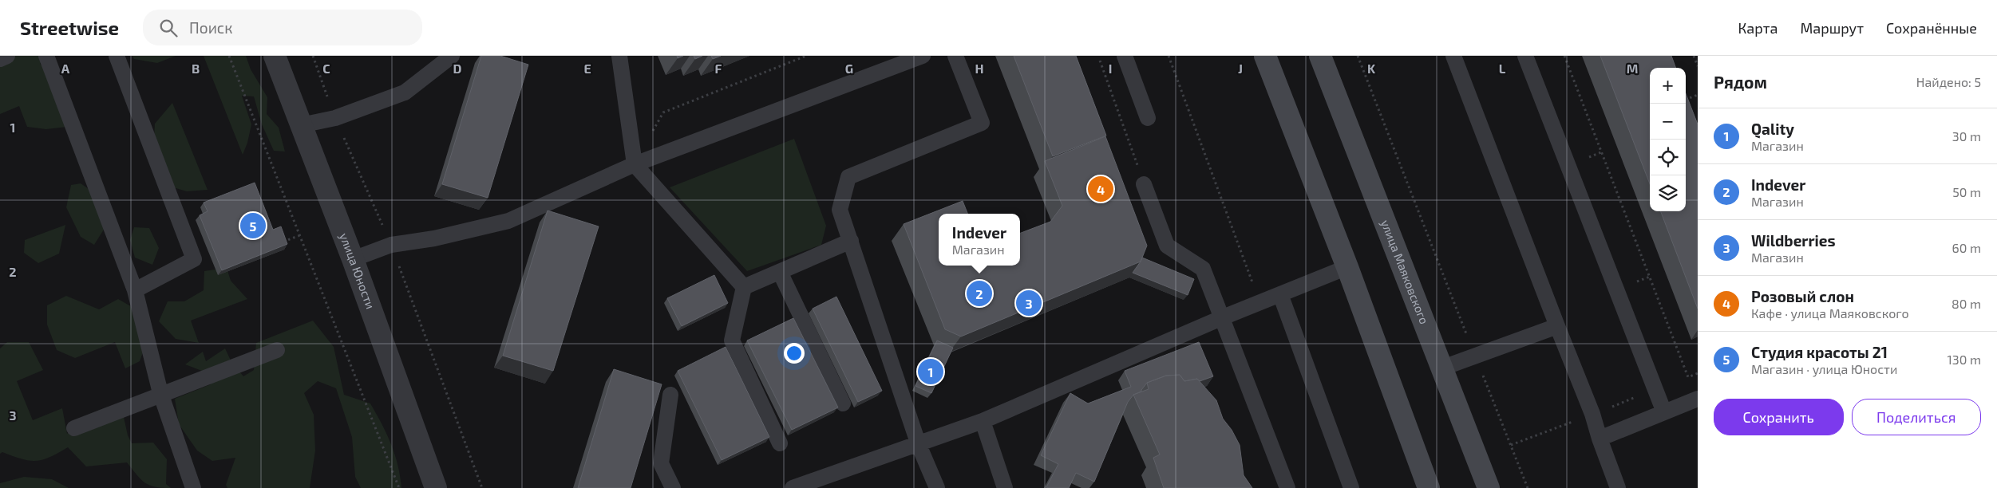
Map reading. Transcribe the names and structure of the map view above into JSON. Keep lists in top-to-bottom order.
{
  "streets": {
    "main road": ["улица Маяковского"],
    "street": ["улица Юности"]
  },
  "page": {
    "header": "Streetwise",
    "search": "Поиск",
    "nav": ["Карта", "Маршрут", "Сохранённые"],
    "heading": ["Рядом", "Найдено: 5"],
    "map_buttons": ["+", "−"],
    "list": [
      {
        "mark": "1",
        "name": "Qality",
        "note": "Магазин",
        "value": "30 m"
      },
      {
        "mark": "2",
        "name": "Indever",
        "note": "Магазин",
        "value": "50 m"
      },
      {
        "mark": "3",
        "name": "Wildberries",
        "note": "Магазин",
        "value": "60 m"
      },
      {
        "mark": "4",
        "name": "Розовый слон",
        "note": "Кафе · улица Маяковского",
        "value": "80 m"
      },
      {
        "mark": "5",
        "name": "Студия красоты 21",
        "note": "Магазин · улица Юности",
        "value": "130 m"
      }
    ],
    "pins": [
      "4",
      "5",
      "2",
      "3",
      "1"
    ],
    "popup": ["Indever", "Магазин"],
    "buttons": ["Сохранить", "Поделиться"]
  },
  "grid": {
    "columns": [
      "A",
      "B",
      "C",
      "D",
      "E",
      "F",
      "G",
      "H",
      "I",
      "J",
      "K",
      "L",
      "M"
    ],
    "rows": ["1", "2", "3"]
  }
}
